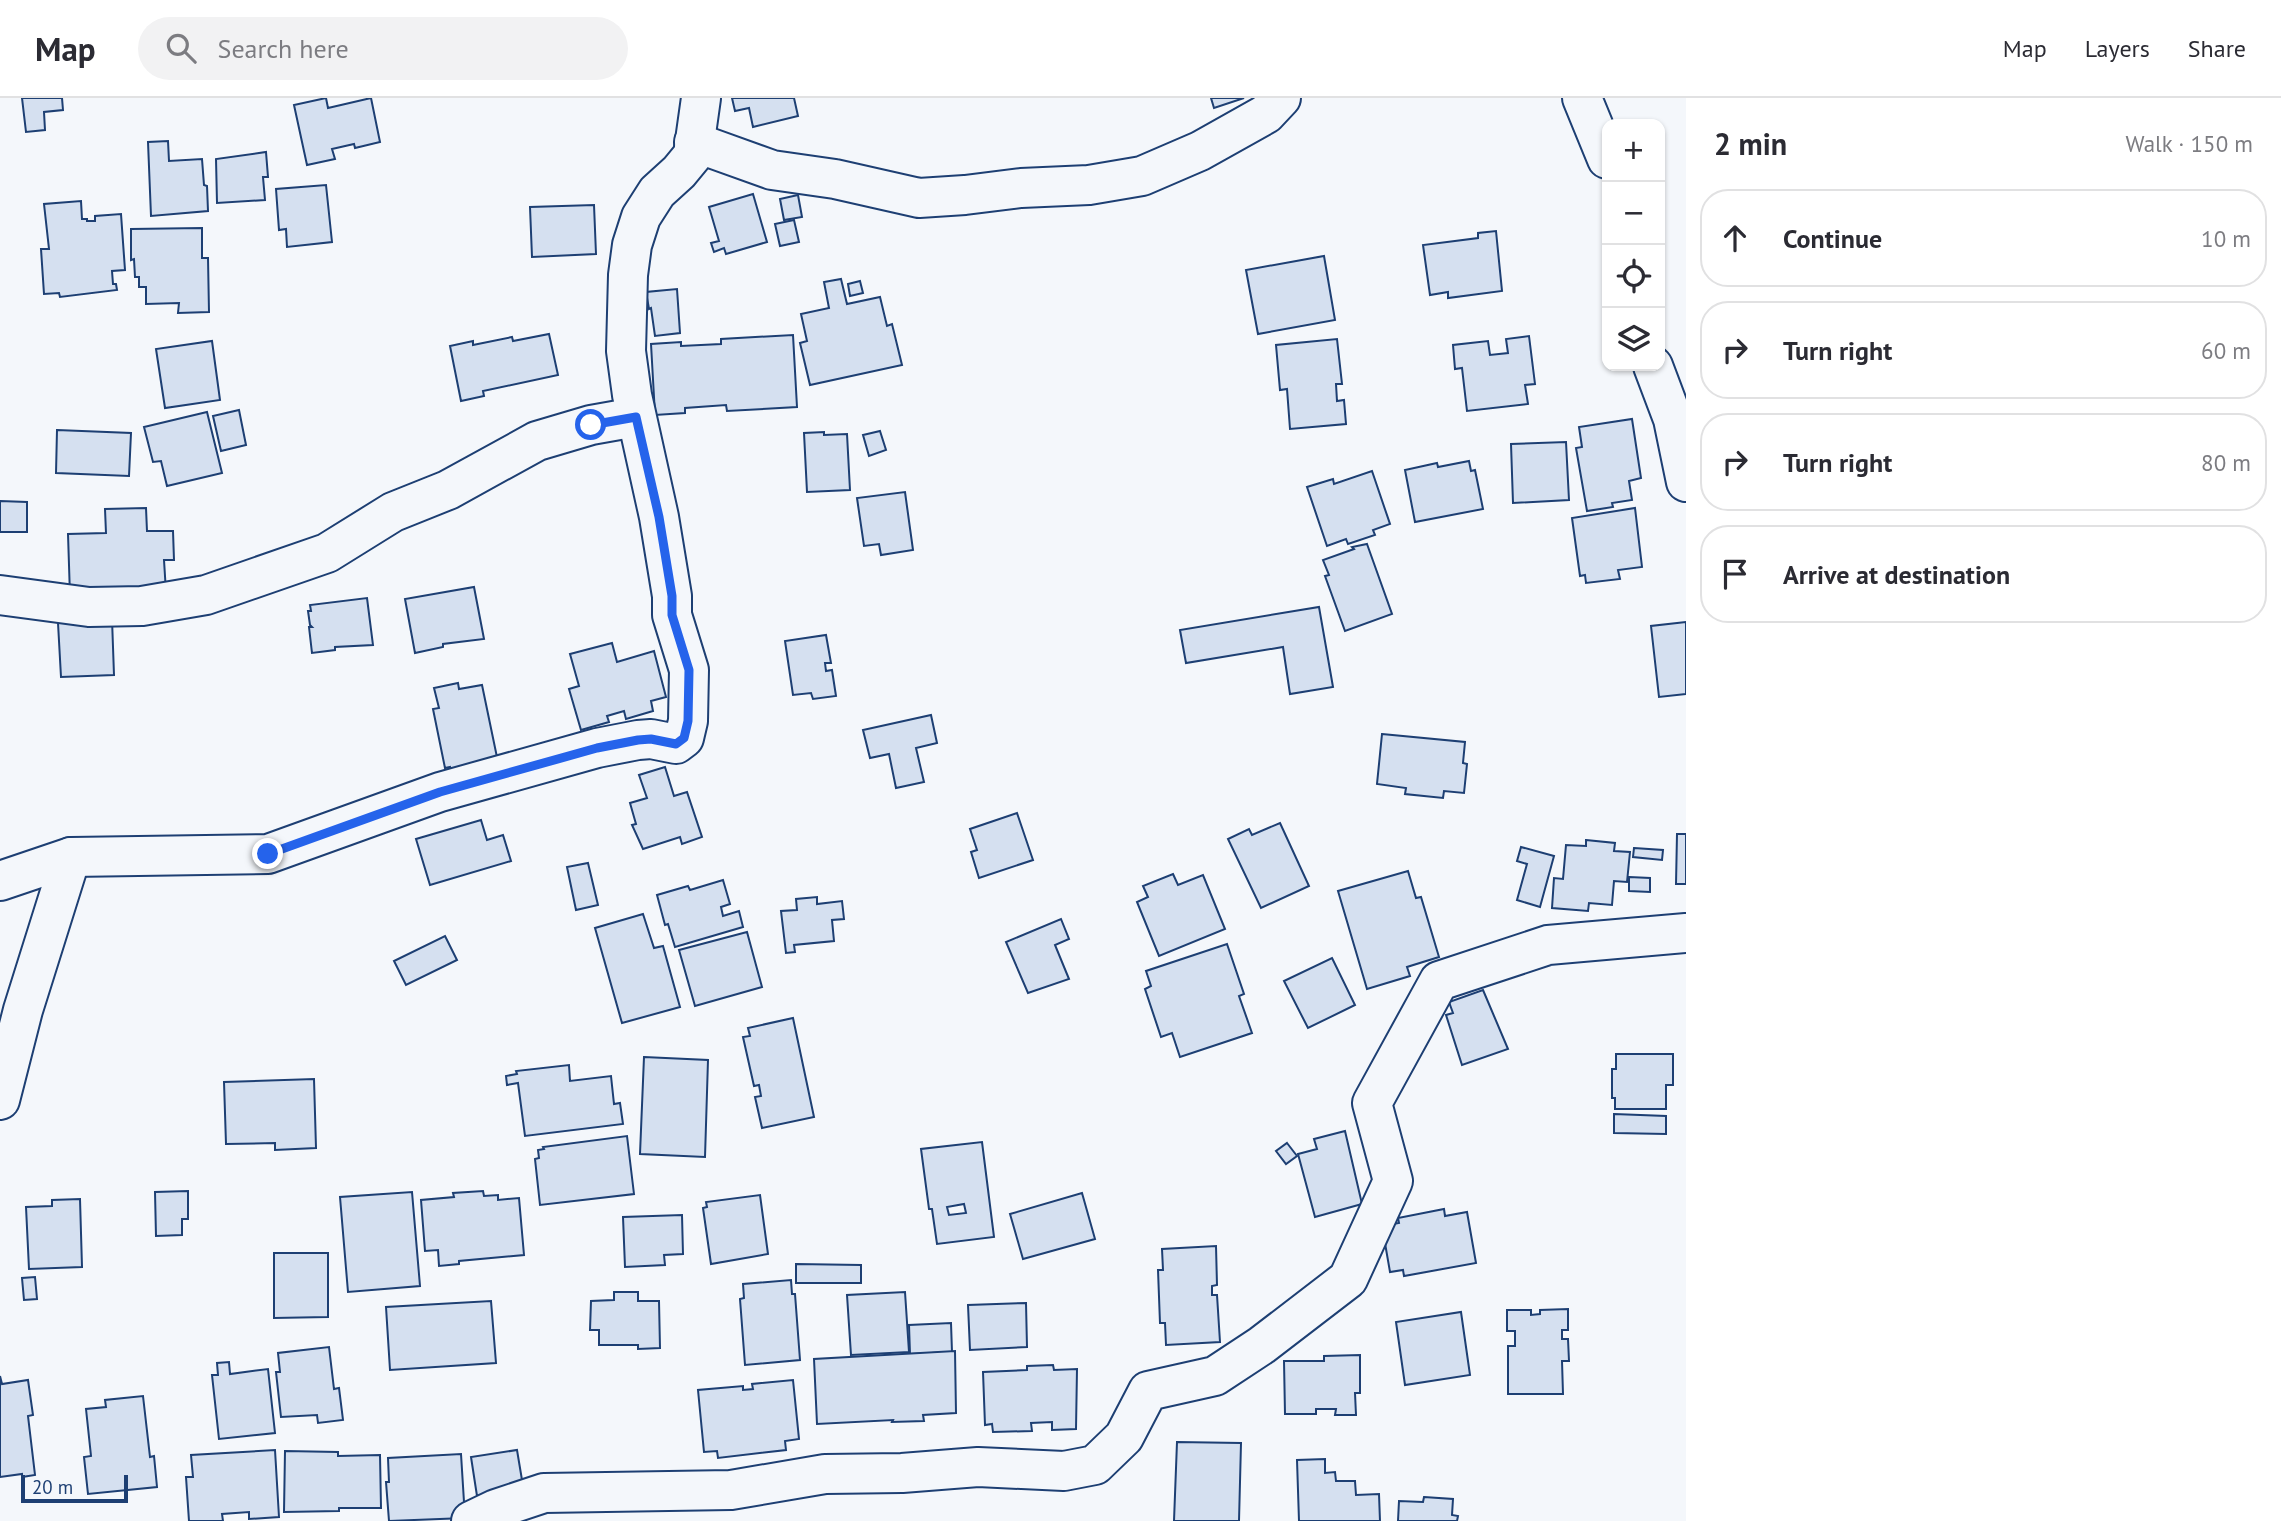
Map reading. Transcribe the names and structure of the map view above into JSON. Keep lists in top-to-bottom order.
{
  "scale_bar": "20 m",
  "page": {
    "header": "Map",
    "search": "Search here",
    "nav": ["Map", "Layers", "Share"],
    "heading": ["2 min", "Walk · 150 m"],
    "map_buttons": ["+", "−"],
    "list": [
      ["Continue", "10 m"],
      ["Turn right", "60 m"],
      ["Turn right", "80 m"],
      "Arrive at destination"
    ],
    "scale": "20 m"
  }
}
